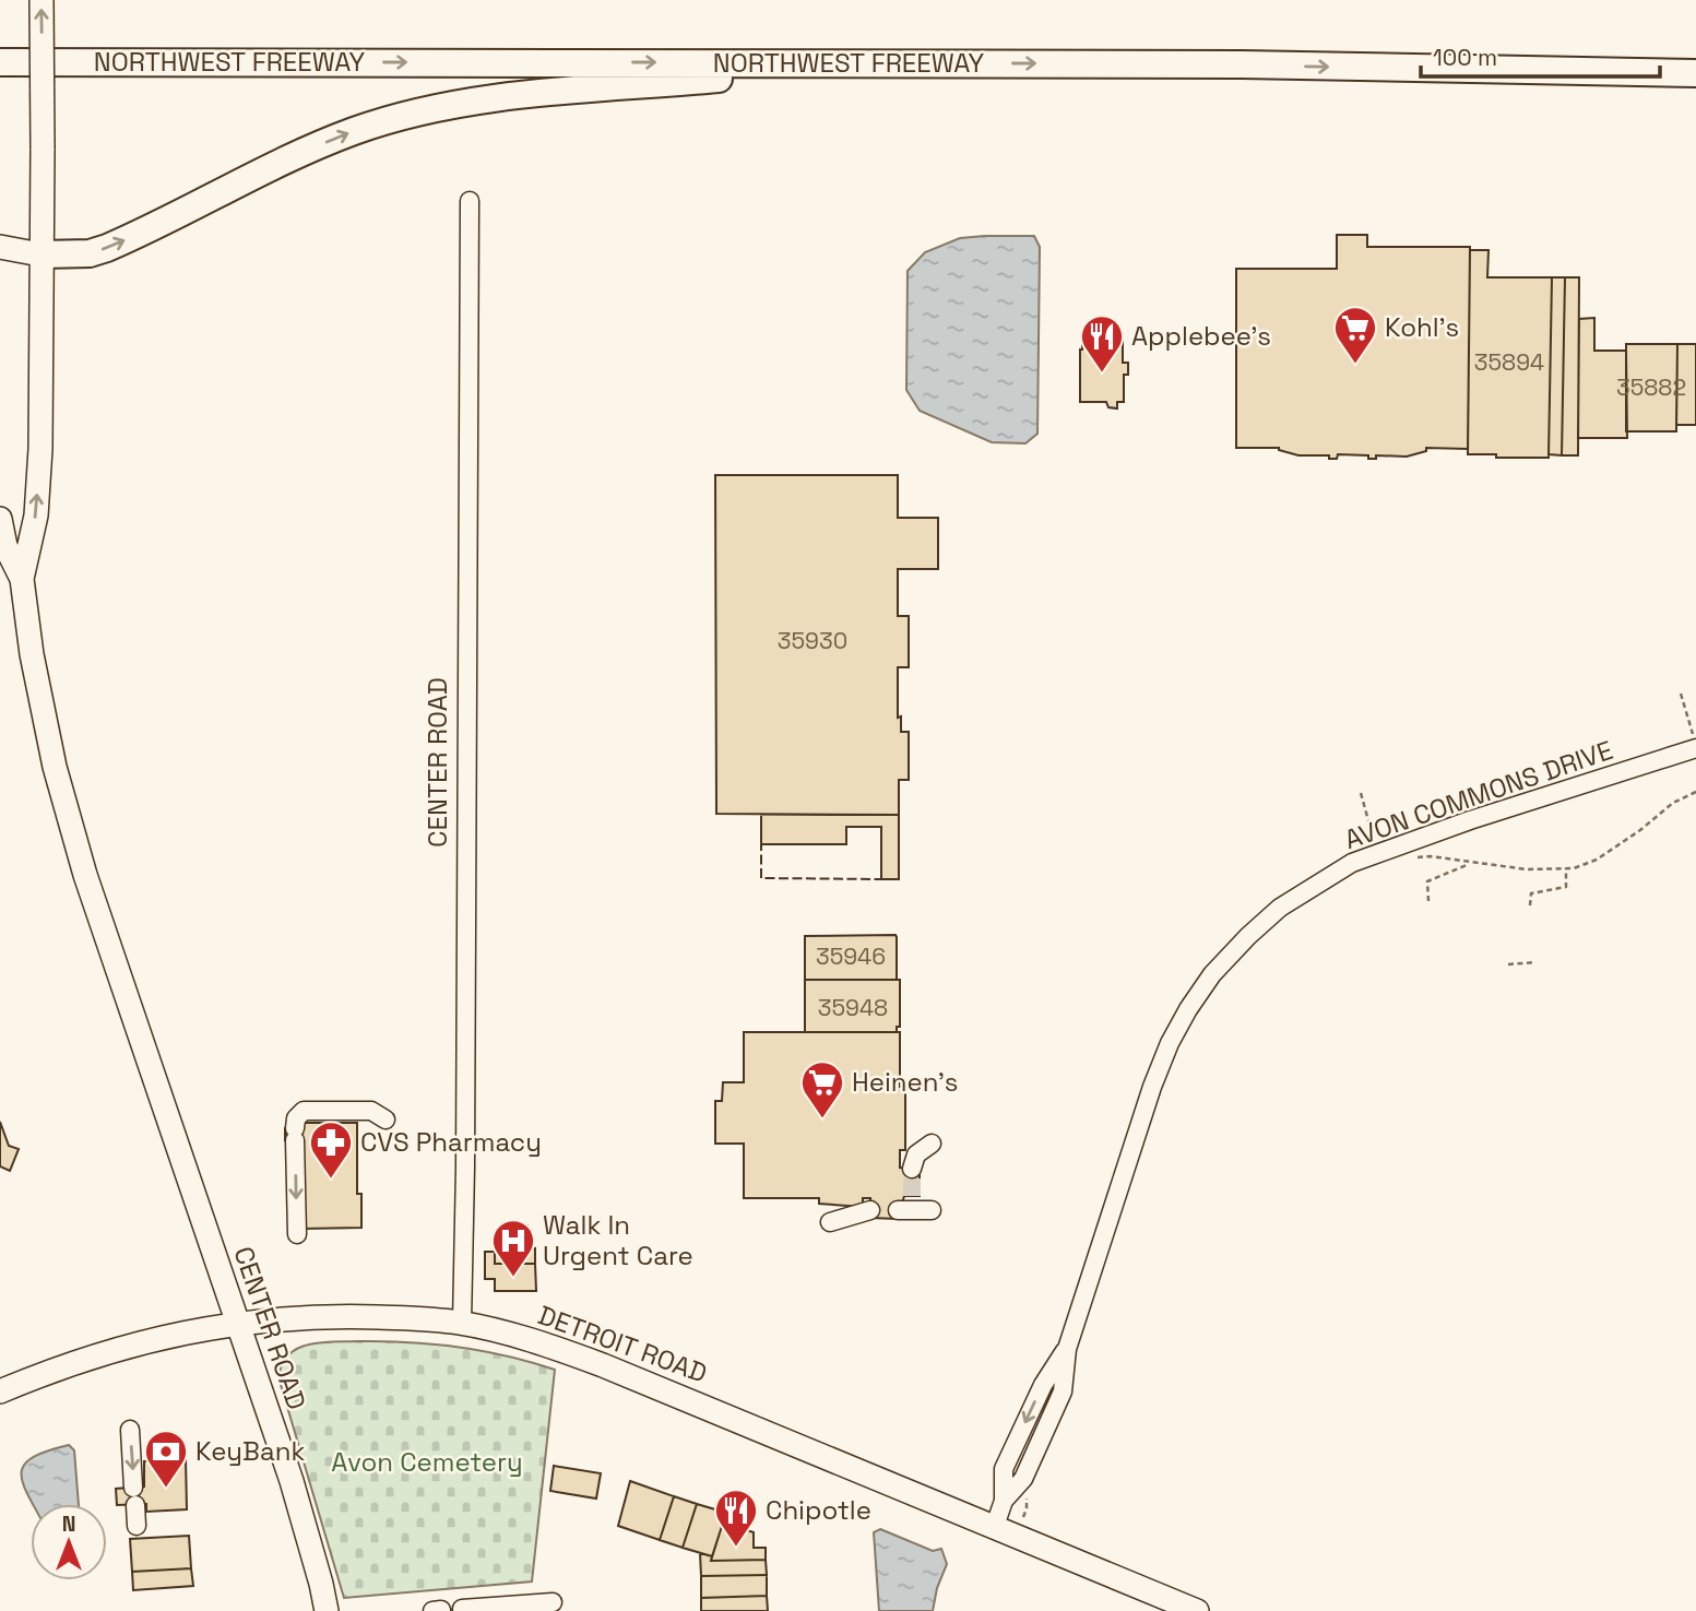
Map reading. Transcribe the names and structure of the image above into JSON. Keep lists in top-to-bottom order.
{
  "streets": {
    "highway": ["NORTHWEST FREEWAY"],
    "main road": ["CENTER ROAD", "DETROIT ROAD"],
    "street": ["AVON COMMONS DRIVE"]
  },
  "crossings": [
    ["CENTER ROAD", "DETROIT ROAD"],
    ["AVON COMMONS DRIVE", "DETROIT ROAD"]
  ],
  "parks": ["Avon Cemetery"],
  "places": {
    "supermarket": ["Kohl's", "Heinen's"],
    "restaurant": ["Applebee's", "Chipotle"],
    "pharmacy": ["CVS Pharmacy"],
    "hospital": ["Walk In Urgent Care"],
    "bank": ["KeyBank"]
  },
  "house_numbers": [
    "35894",
    "35882",
    "35930",
    "35946",
    "35948"
  ],
  "scale_bar": "100 m",
  "north": "top"
}
